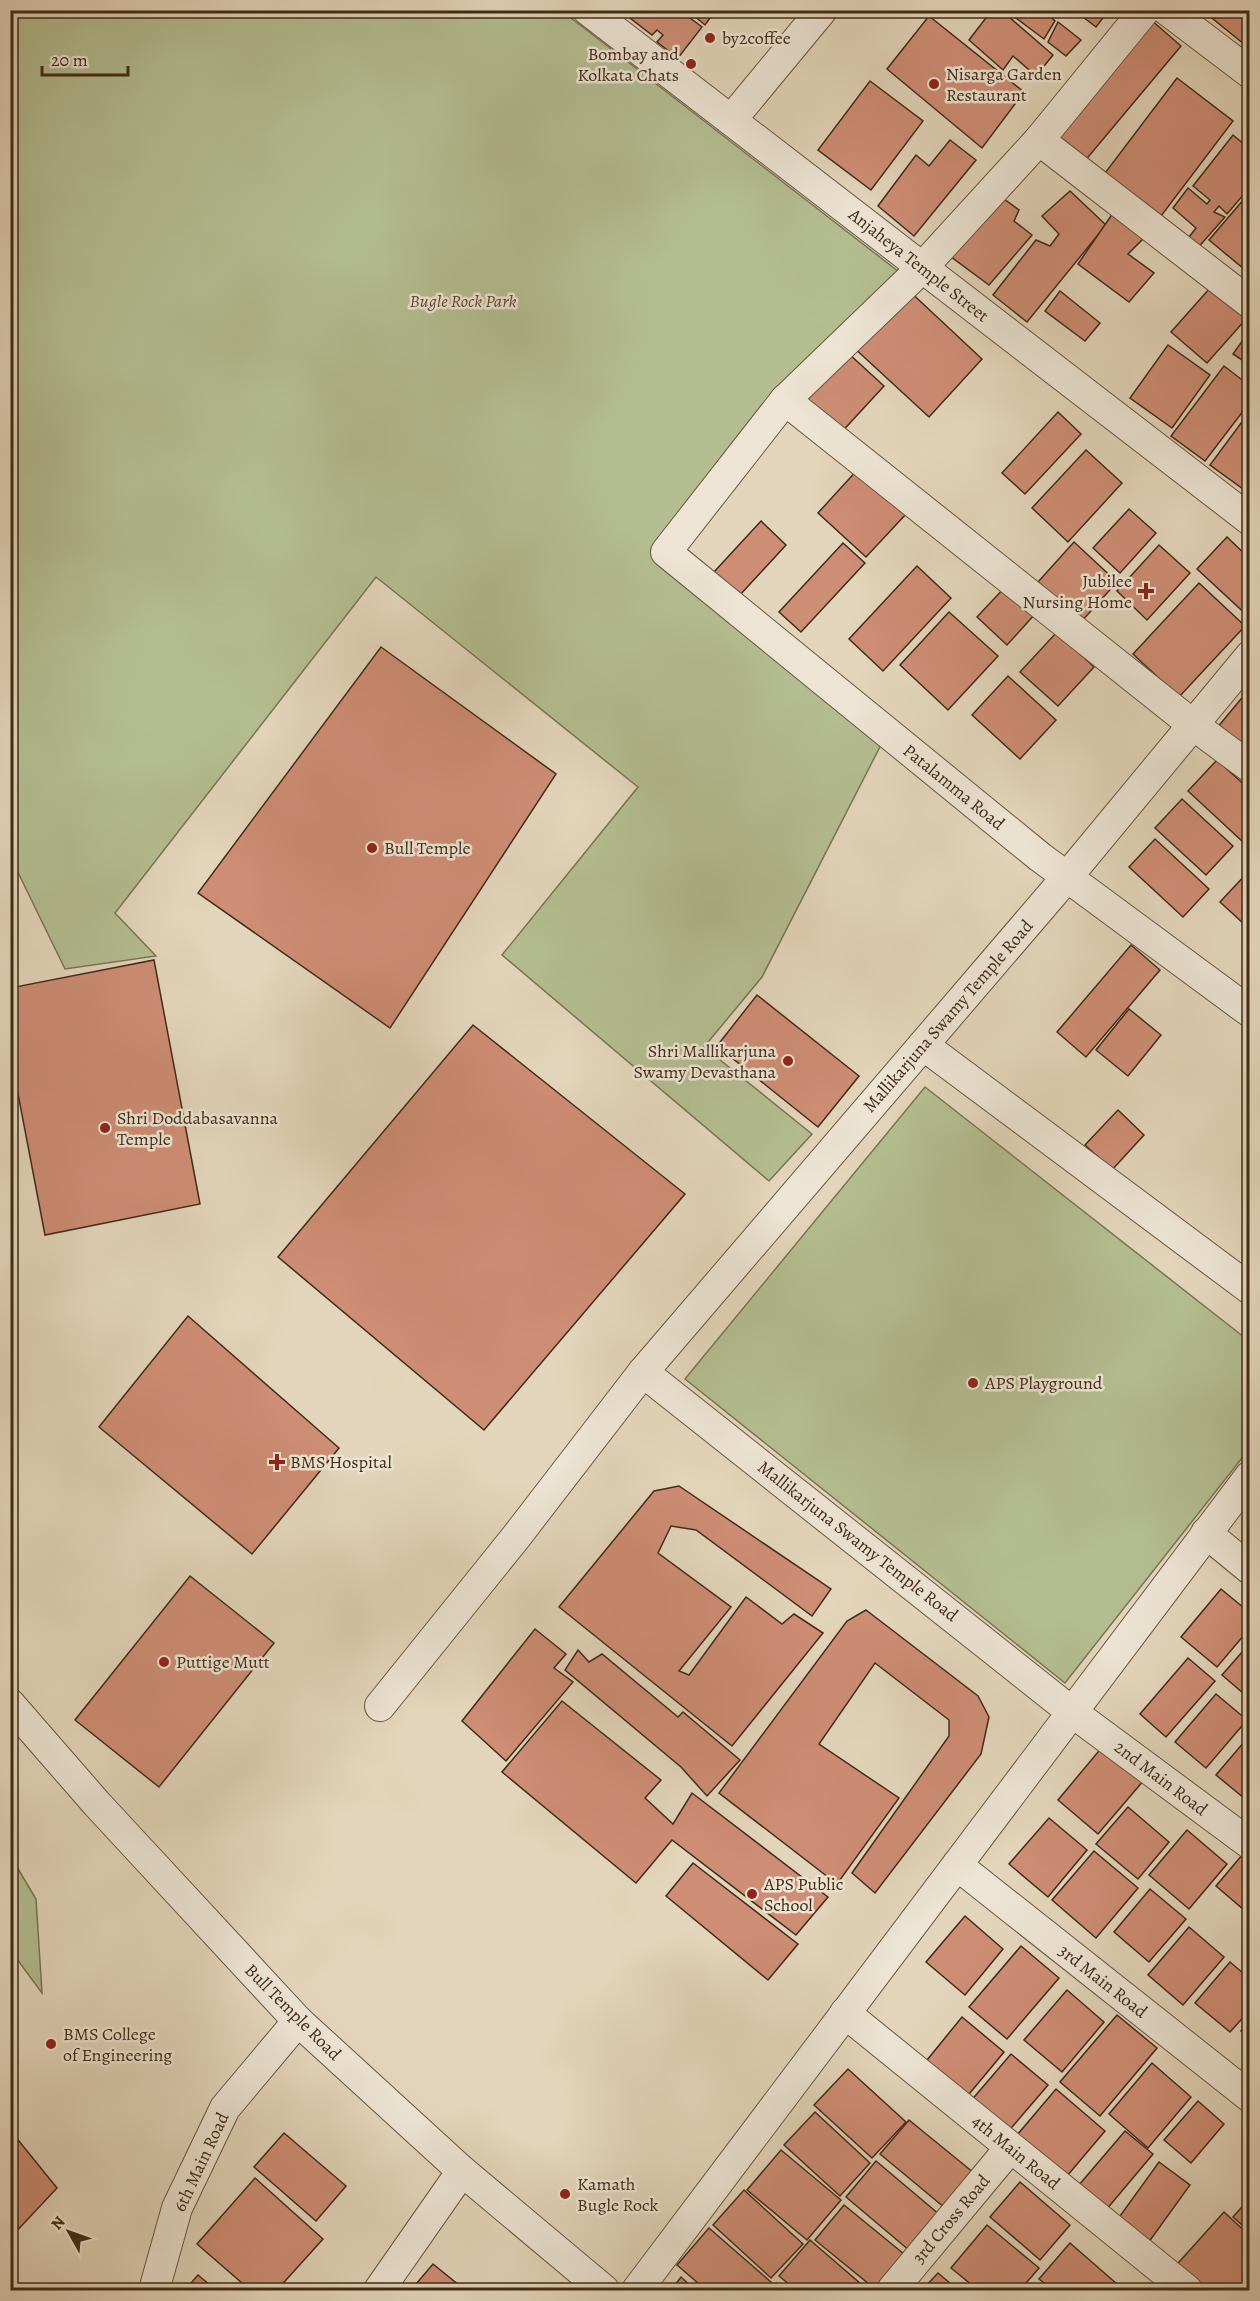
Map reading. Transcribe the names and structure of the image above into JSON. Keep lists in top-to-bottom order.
{
  "streets": {
    "street": [
      "Anjaheya Temple Street",
      "Patalamma Road",
      "Mallikarjuna Swamy Temple Road",
      "2nd Main Road",
      "3rd Main Road",
      "Bull Temple Road",
      "4th Main Road",
      "6th Main Road",
      "3rd Cross Road"
    ]
  },
  "crossings": [
    ["Patalamma Road", "Mallikarjuna Swamy Temple Road"],
    ["Mallikarjuna Swamy Temple Road", "2nd Main Road"],
    ["Bull Temple Road", "6th Main Road"],
    ["4th Main Road", "3rd Cross Road"]
  ],
  "parks": ["Bugle Rock Park"],
  "places": {
    "other": [
      "by2coffee",
      "Bombay and Kolkata Chats",
      "Nisarga Garden Restaurant",
      "Bull Temple",
      "Shri Mallikarjuna Swamy Devasthana",
      "Shri Doddabasavanna Temple",
      "APS Playground",
      "Puttige Mutt",
      "APS Public School",
      "BMS College of Engineering",
      "Kamath Bugle Rock"
    ],
    "health": ["Jubilee Nursing Home", "BMS Hospital"]
  },
  "scale_bar": "20 m",
  "north": "top left"
}
